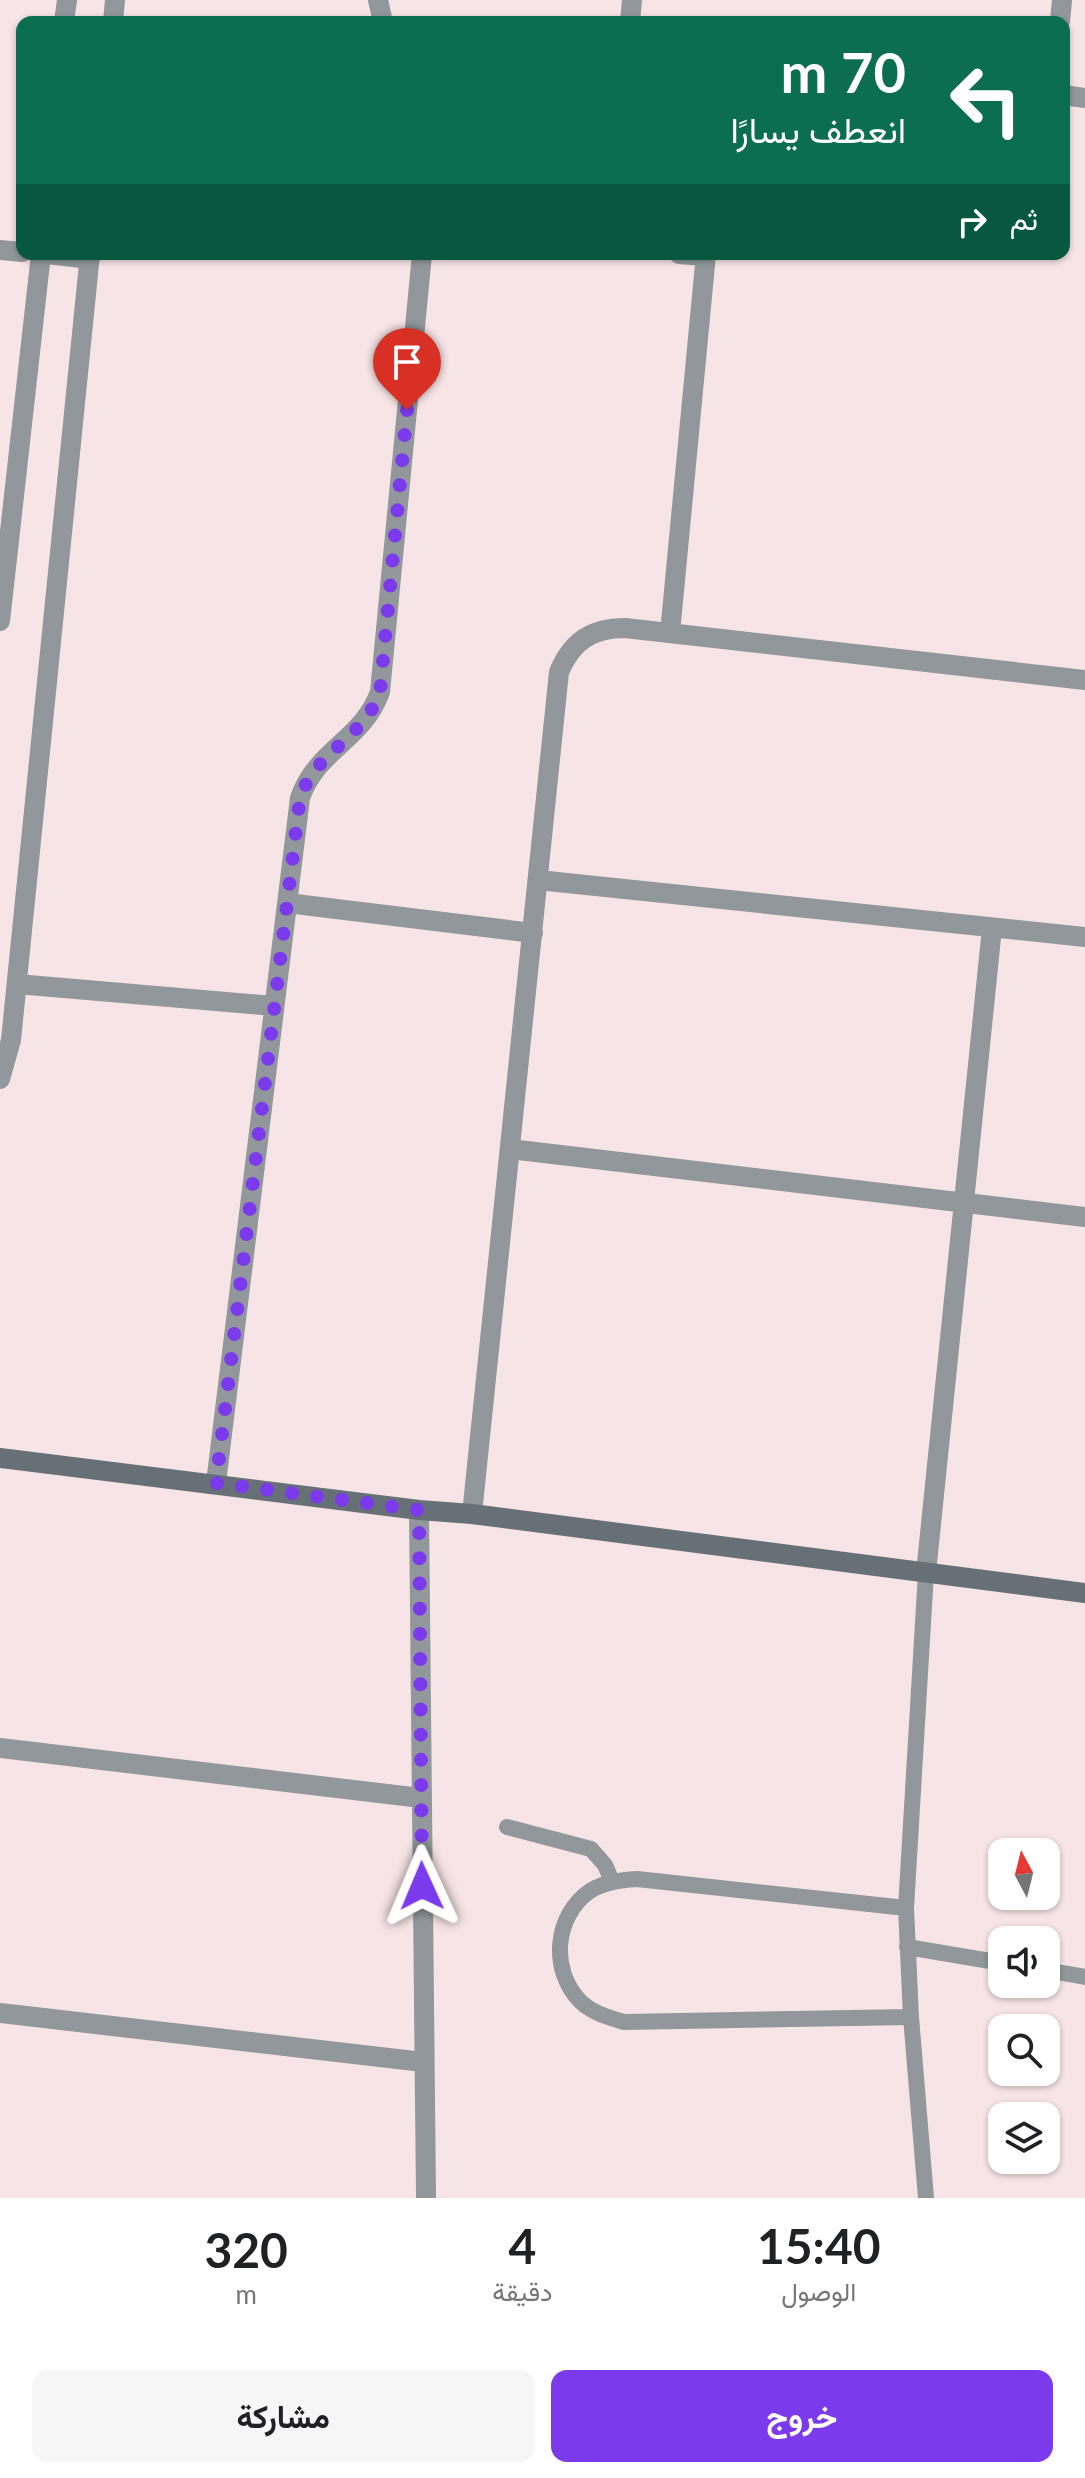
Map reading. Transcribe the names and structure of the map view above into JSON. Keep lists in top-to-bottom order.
{
  "north": "top",
  "page": {
    "turn": ["70 m", "انعطف يسارًا"],
    "then": "ثم",
    "eta": [
      "15:40",
      "الوصول",
      "4",
      "دقيقة",
      "320",
      "m"
    ],
    "buttons": ["خروج", "مشاركة"]
  }
}
